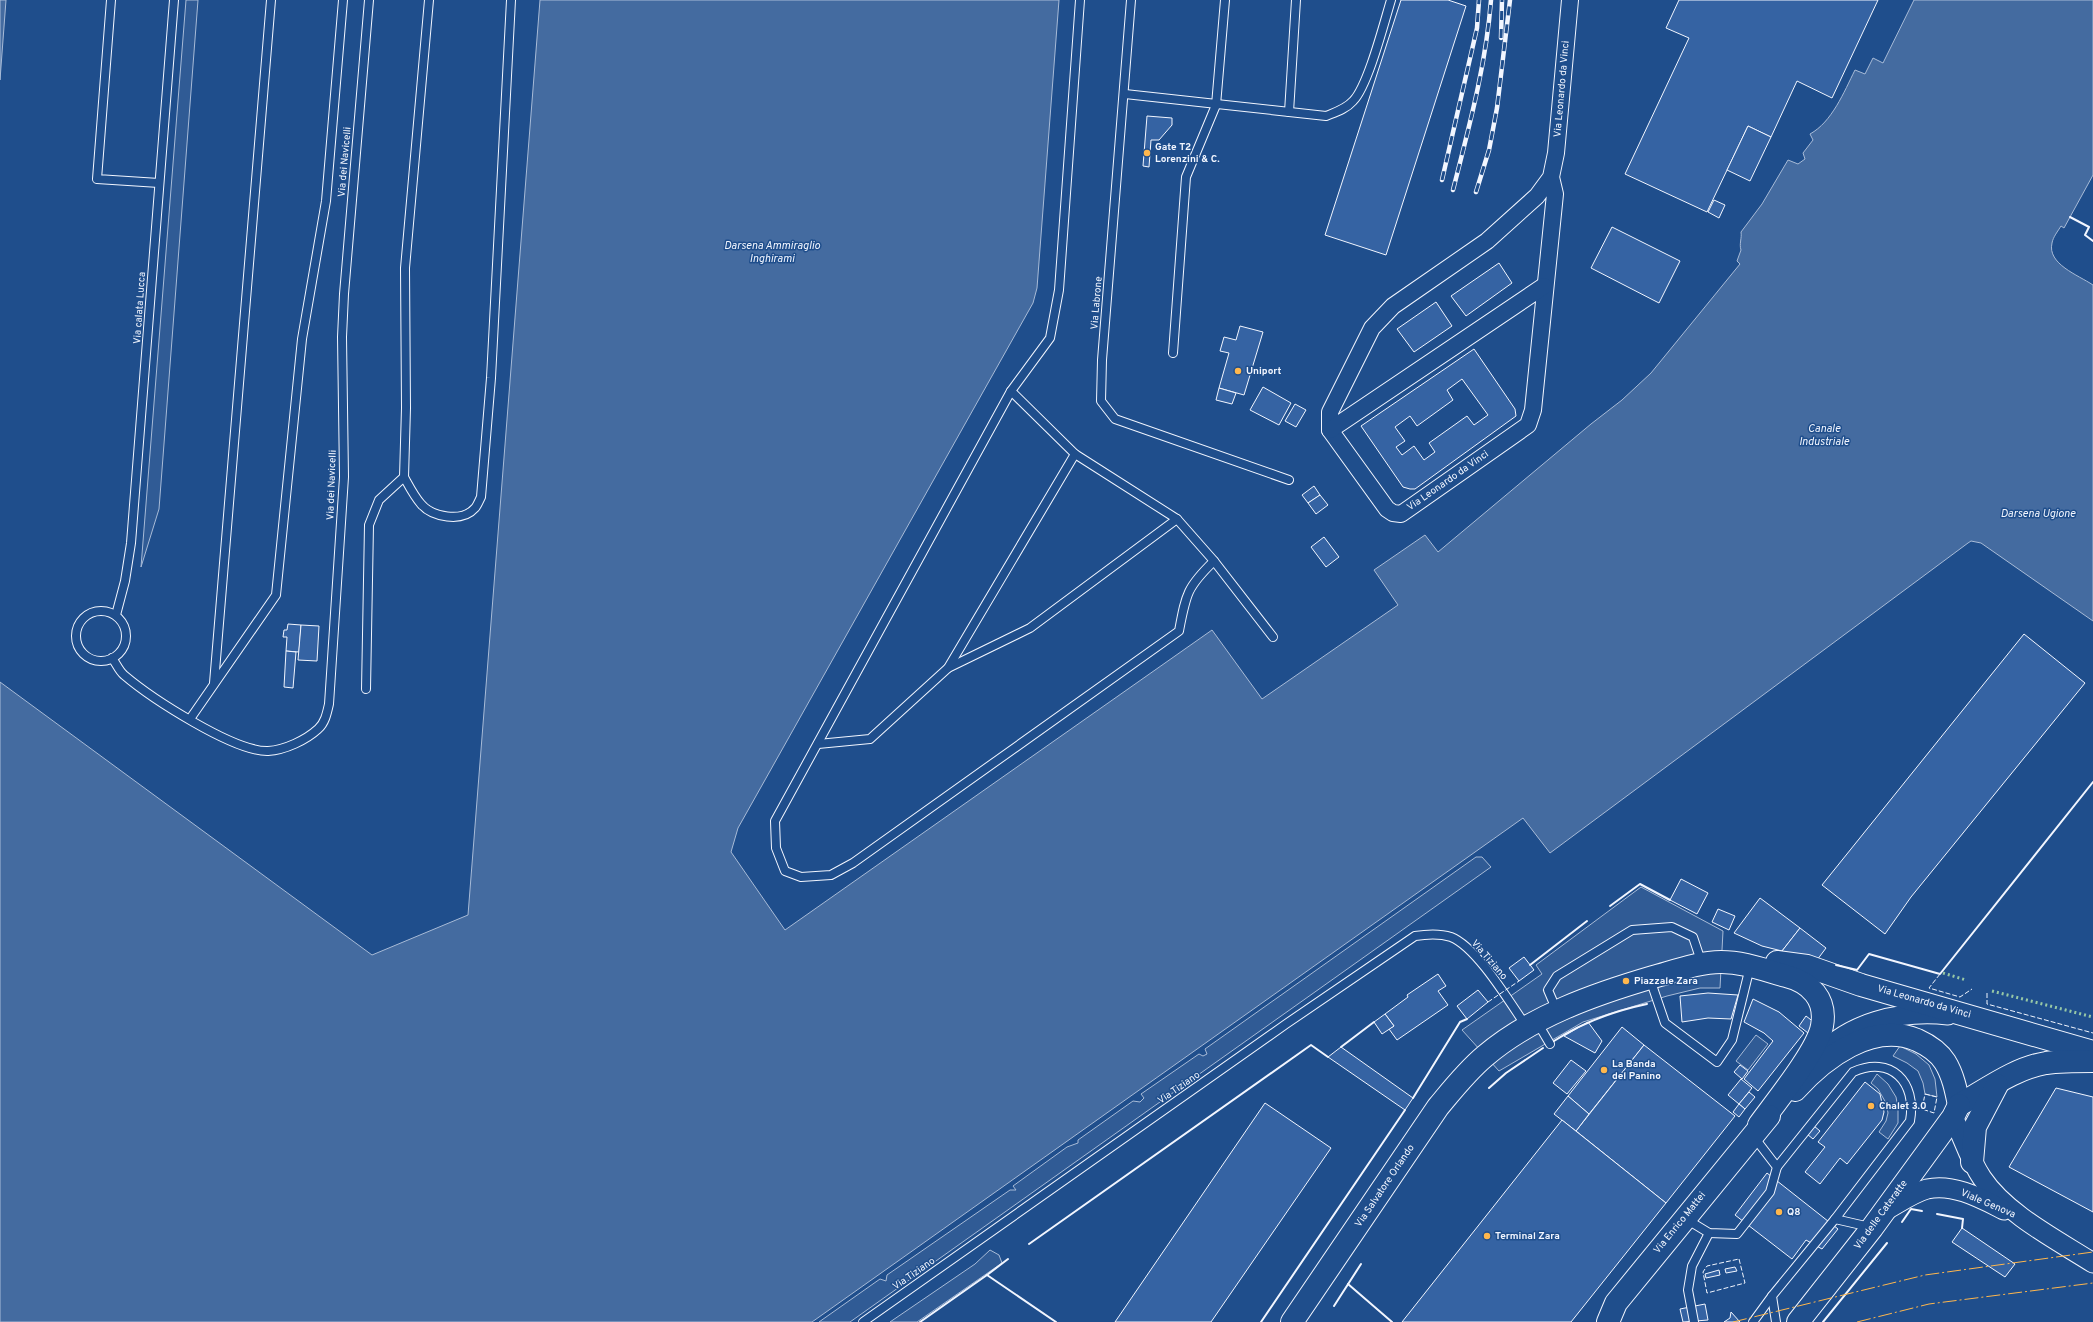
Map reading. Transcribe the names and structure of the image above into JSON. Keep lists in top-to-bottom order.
{
  "streets": {
    "main road": [
      "Via Leonardo da Vinci",
      "Via Salvatore Orlando",
      "Via delle Cateratte",
      "Via Enrico Mattei"
    ],
    "street": ["Viale Genova"],
    "lane": [
      "Via dei Navicelli",
      "Via Labrone",
      "Via calata Lucca",
      "Via Tiziano"
    ]
  },
  "crossings": [
    ["Via Leonardo da Vinci", "Via Enrico Mattei"],
    ["Via dei Navicelli", "Via calata Lucca"],
    ["Via Tiziano", "Via Salvatore Orlando"],
    ["Viale Genova", "Via delle Cateratte"],
    ["Viale Genova", "Via Enrico Mattei"],
    ["Via delle Cateratte", "Via Enrico Mattei"]
  ],
  "water": ["Darsena Ammiraglio Inghirami", "Canale Industriale", "Darsena Ugione"],
  "places": [
    "Gate T2 Lorenzini & C.",
    "Uniport",
    "Piazzale Zara",
    "La Banda del Panino",
    "Chalet 3.0",
    "Q8",
    "Terminal Zara"
  ]
}
